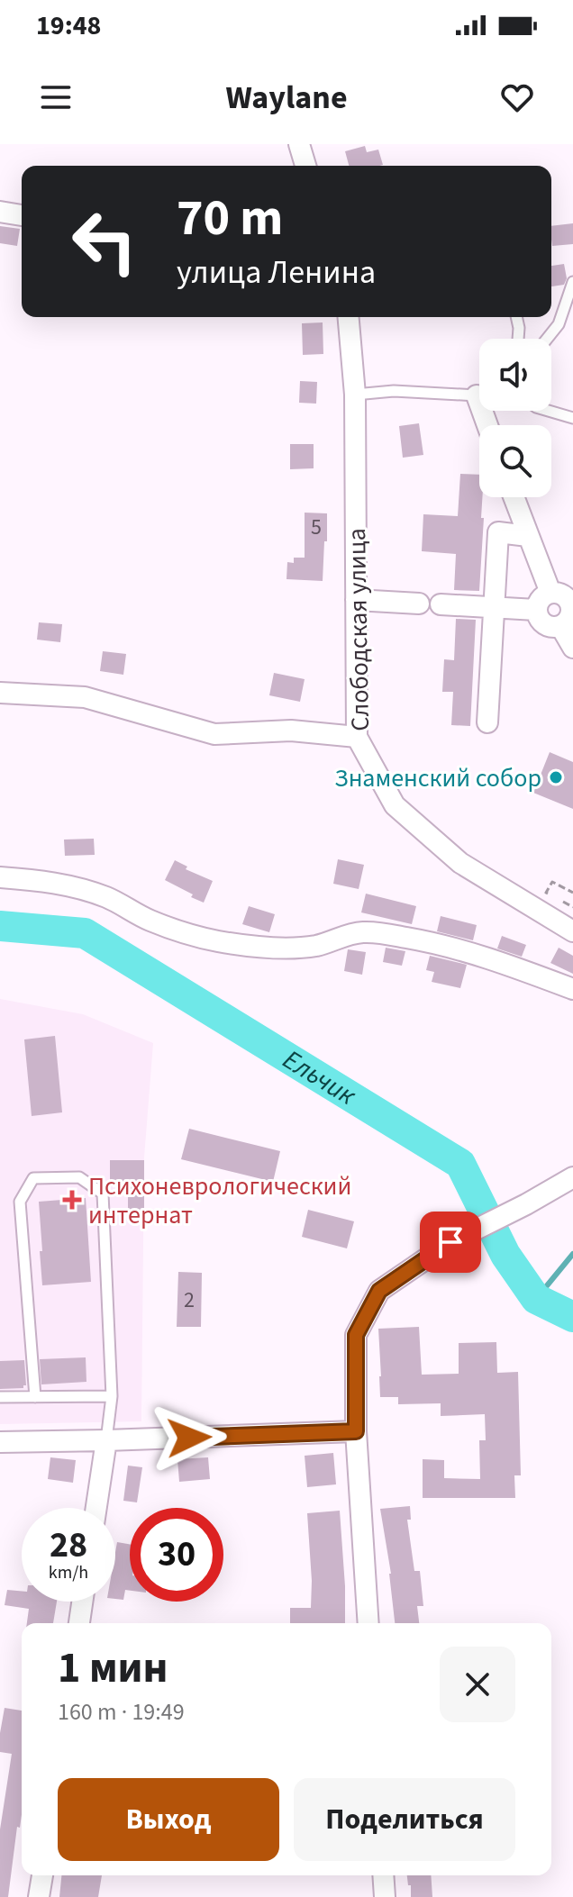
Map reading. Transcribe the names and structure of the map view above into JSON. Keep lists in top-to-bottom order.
{
  "streets": {
    "street": ["Слободская улица"]
  },
  "water": ["Ельчик"],
  "places": {
    "other": ["Знаменский собор"],
    "health": ["Психоневрологический интернат"]
  },
  "house_numbers": ["5", "2"],
  "page": {
    "status": "19:48",
    "header": "Waylane",
    "turn": ["70 m", "улица Ленина"],
    "speed": "28 km/h",
    "limit": "30",
    "heading": ["1 мин", "160 m · 19:49"],
    "buttons": ["Выход", "Поделиться"]
  }
}
